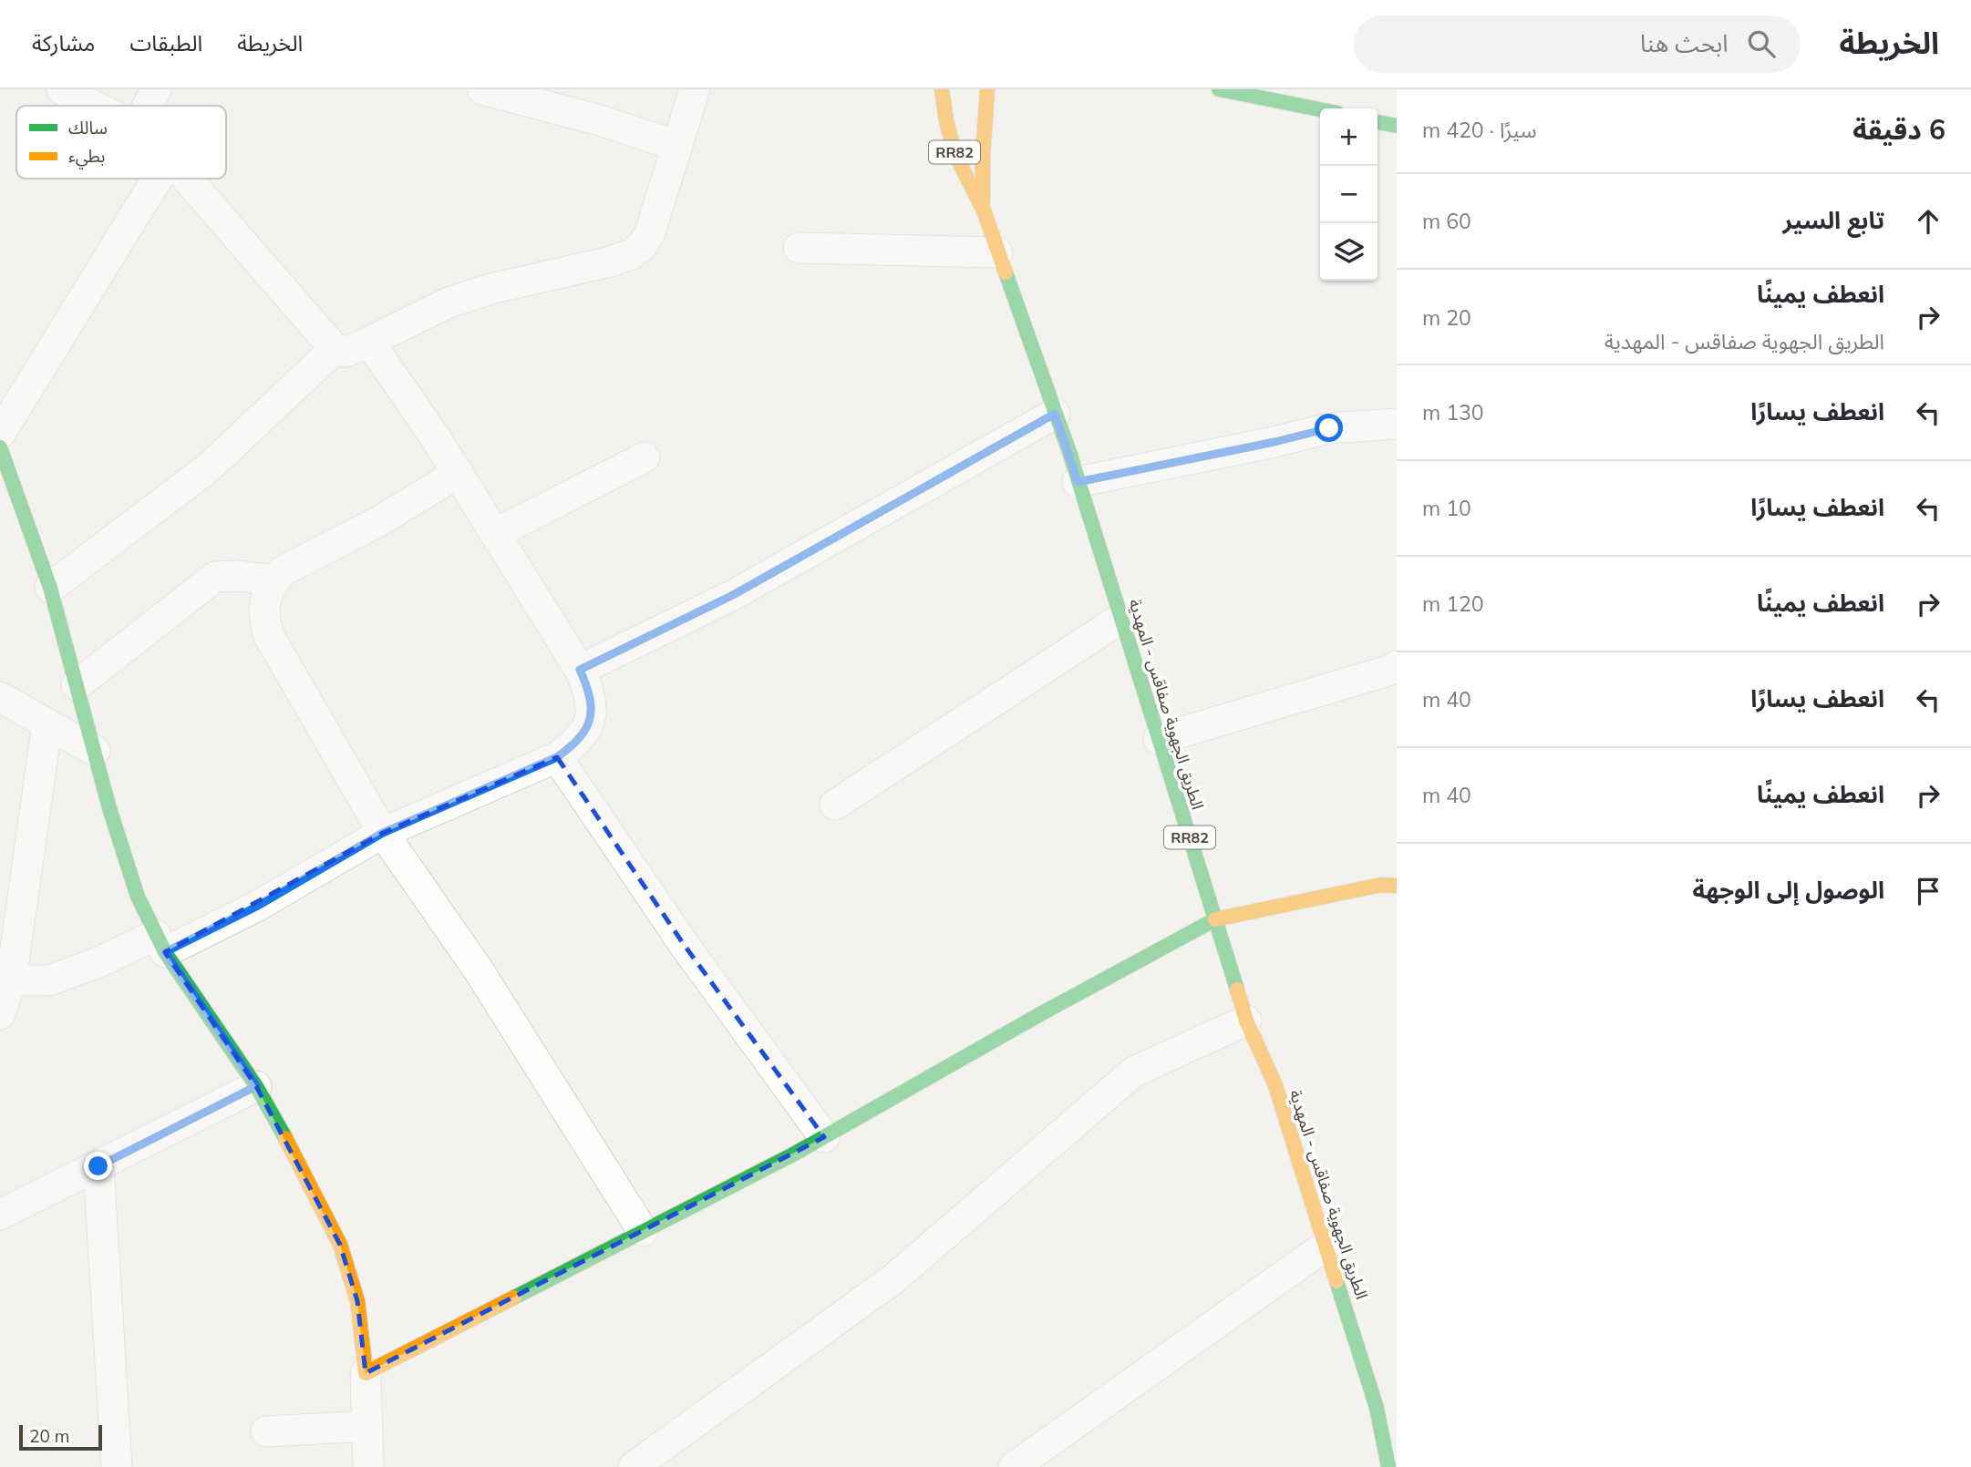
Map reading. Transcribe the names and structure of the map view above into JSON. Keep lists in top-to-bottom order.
{
  "streets": {
    "street": ["RR82", "الطريق الجهوية صفاقس - المهدية"]
  },
  "legend": ["سالك", "بطيء"],
  "scale_bar": "20 m",
  "page": {
    "header": "الخريطة",
    "search": "ابحث هنا",
    "nav": ["الخريطة", "الطبقات", "مشاركة"],
    "heading": ["6 دقيقة", "سيرًا · 420 m"],
    "map_buttons": ["+", "−"],
    "list": [
      ["تابع السير", "60 m"],
      ["انعطف يمينًا", "الطريق الجهوية صفاقس - المهدية", "20 m"],
      ["انعطف يسارًا", "130 m"],
      ["انعطف يسارًا", "10 m"],
      ["انعطف يمينًا", "120 m"],
      ["انعطف يسارًا", "40 m"],
      ["انعطف يمينًا", "40 m"],
      "الوصول إلى الوجهة"
    ],
    "scale": "20 m"
  }
}
